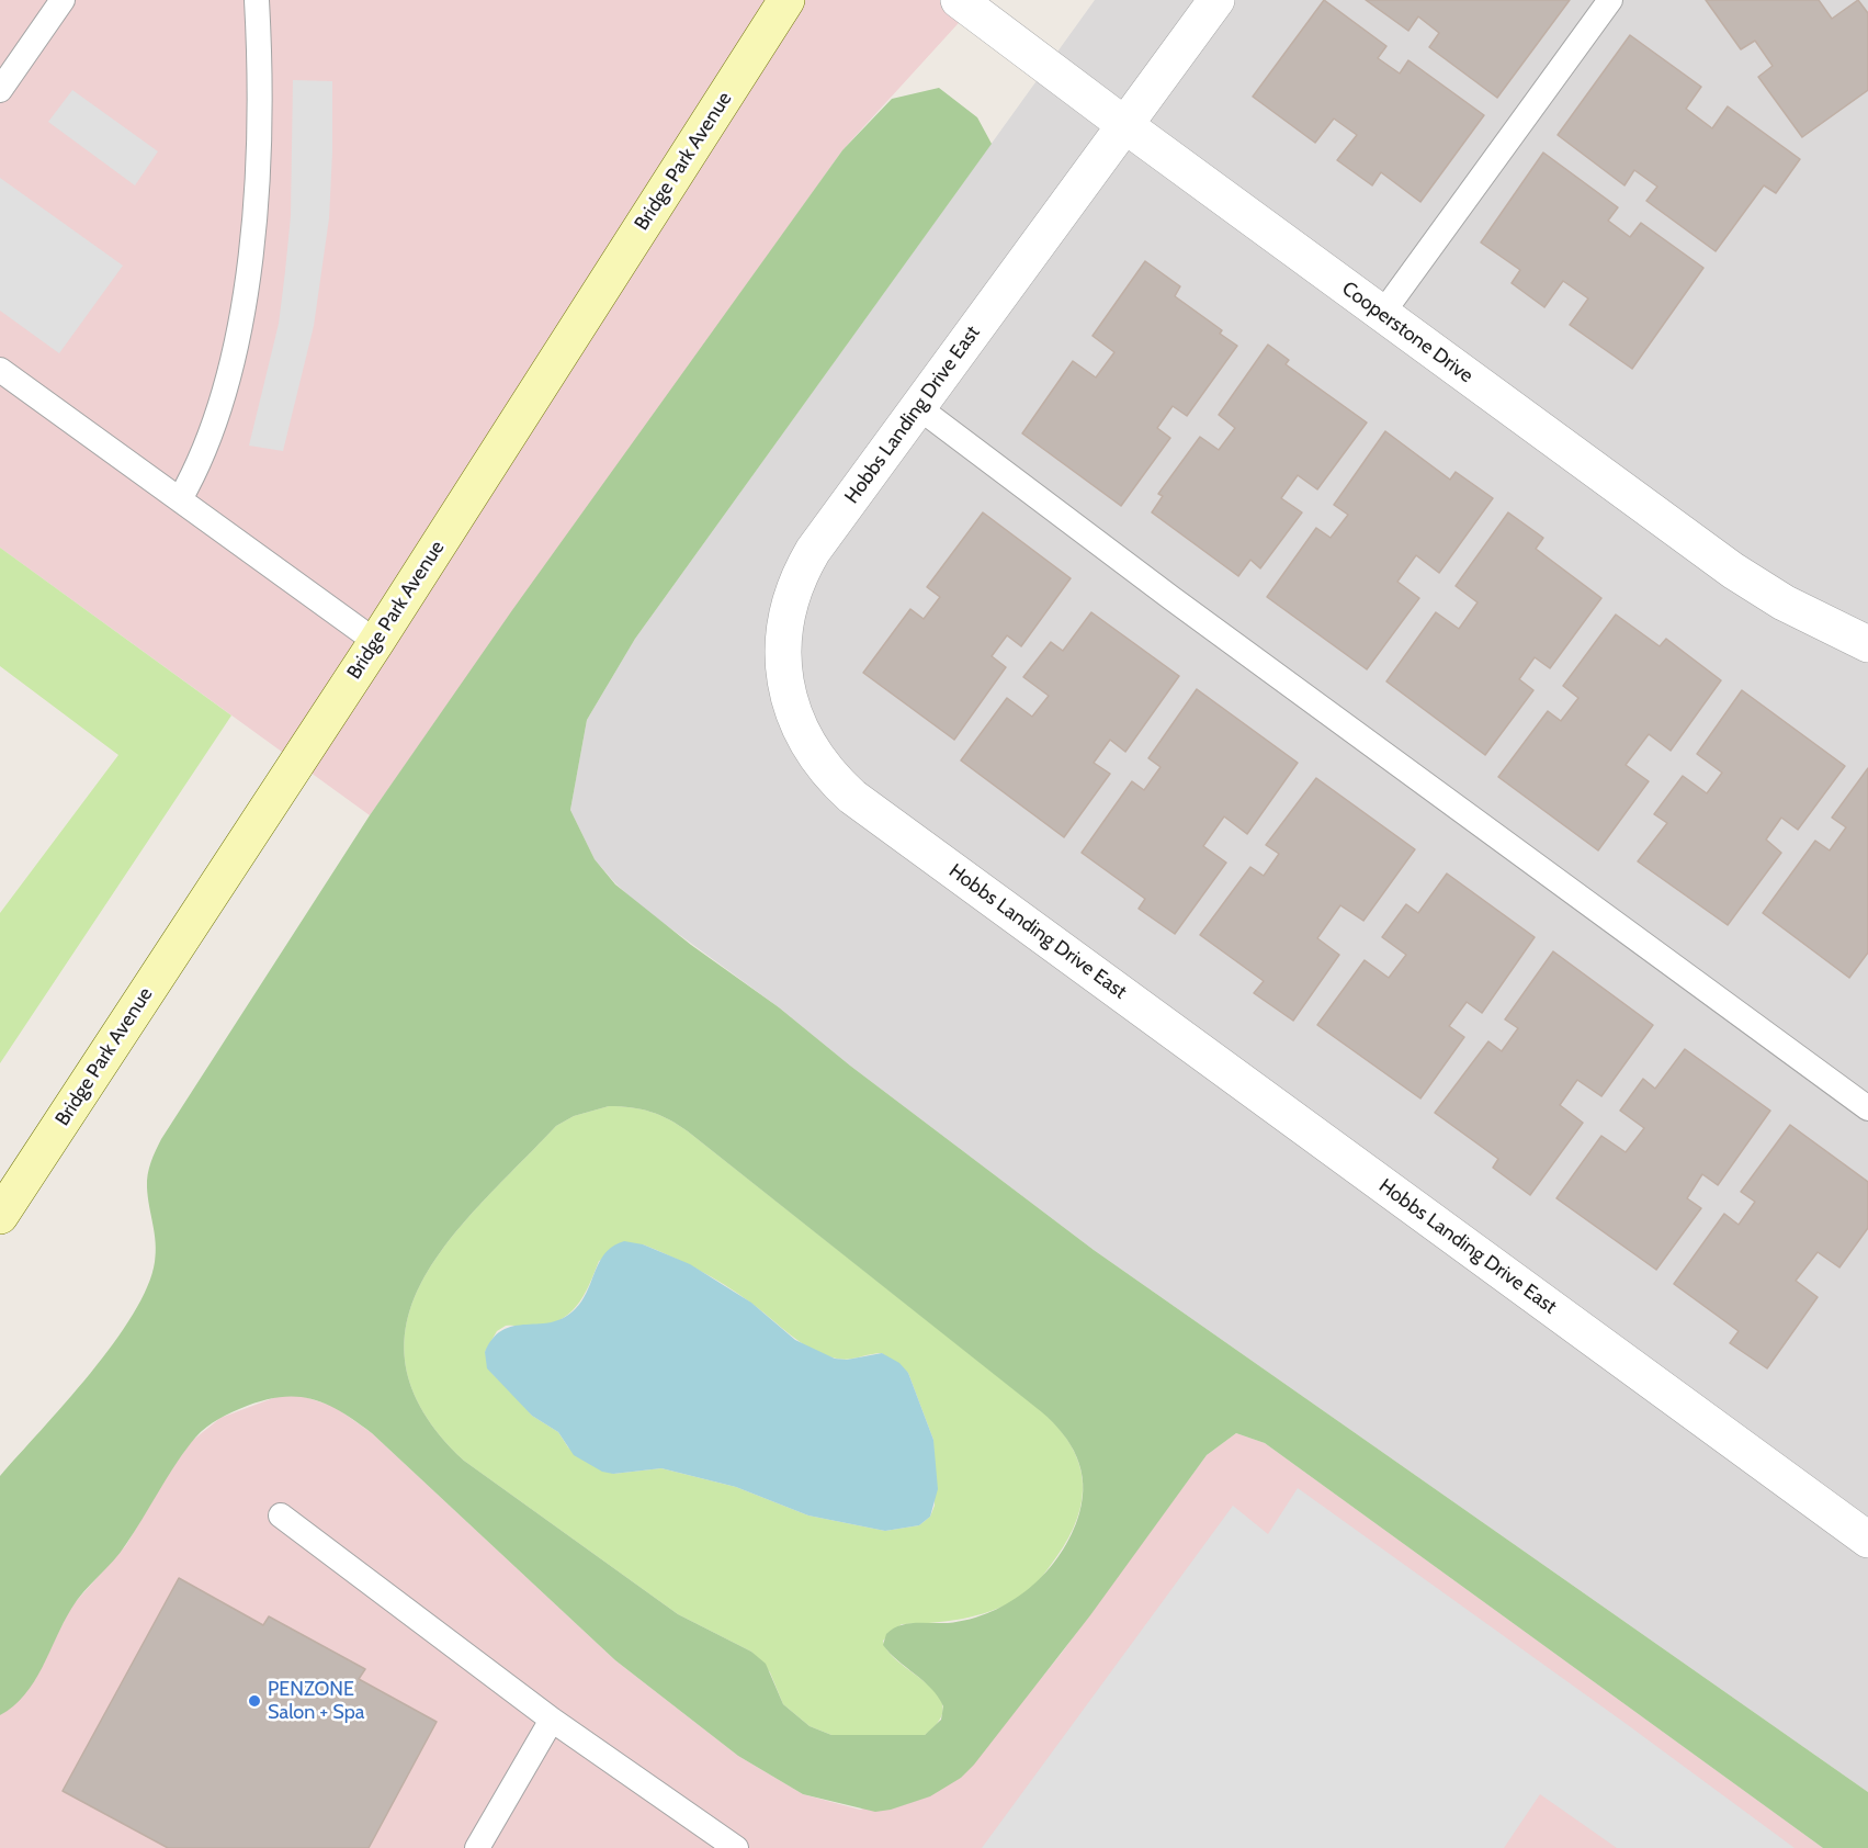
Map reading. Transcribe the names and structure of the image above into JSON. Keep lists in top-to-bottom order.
{
  "streets": {
    "street": ["Bridge Park Avenue", "Cooperstone Drive", "Hobbs Landing Drive East"]
  },
  "crossings": [
    ["Cooperstone Drive", "Hobbs Landing Drive East"]
  ],
  "places": ["PENZONE Salon + Spa"]
}
